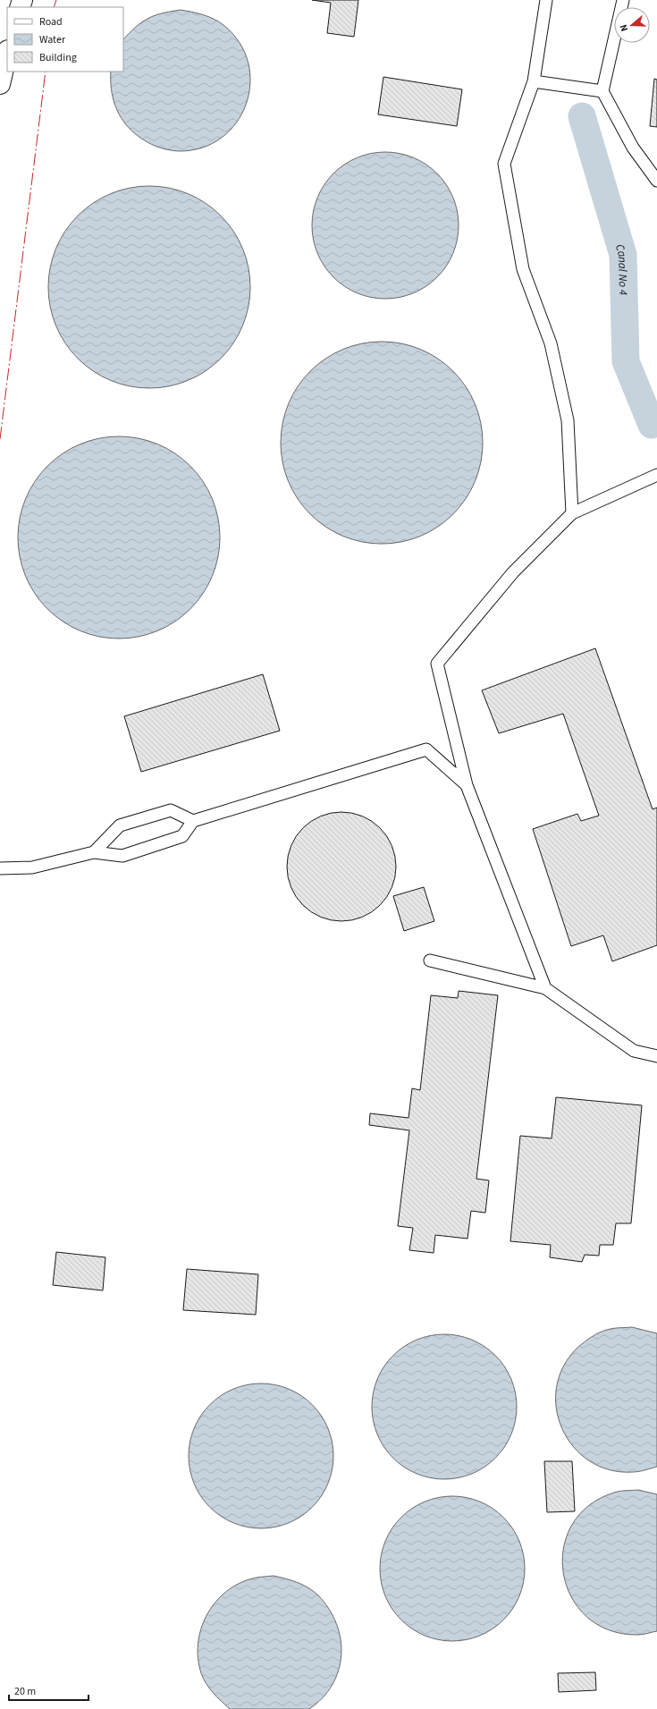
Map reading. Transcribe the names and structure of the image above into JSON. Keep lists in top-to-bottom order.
{
  "water": ["Canal No 4"],
  "legend": ["Road", "Water", "Building"],
  "scale_bar": "20 m",
  "north": "left"
}
